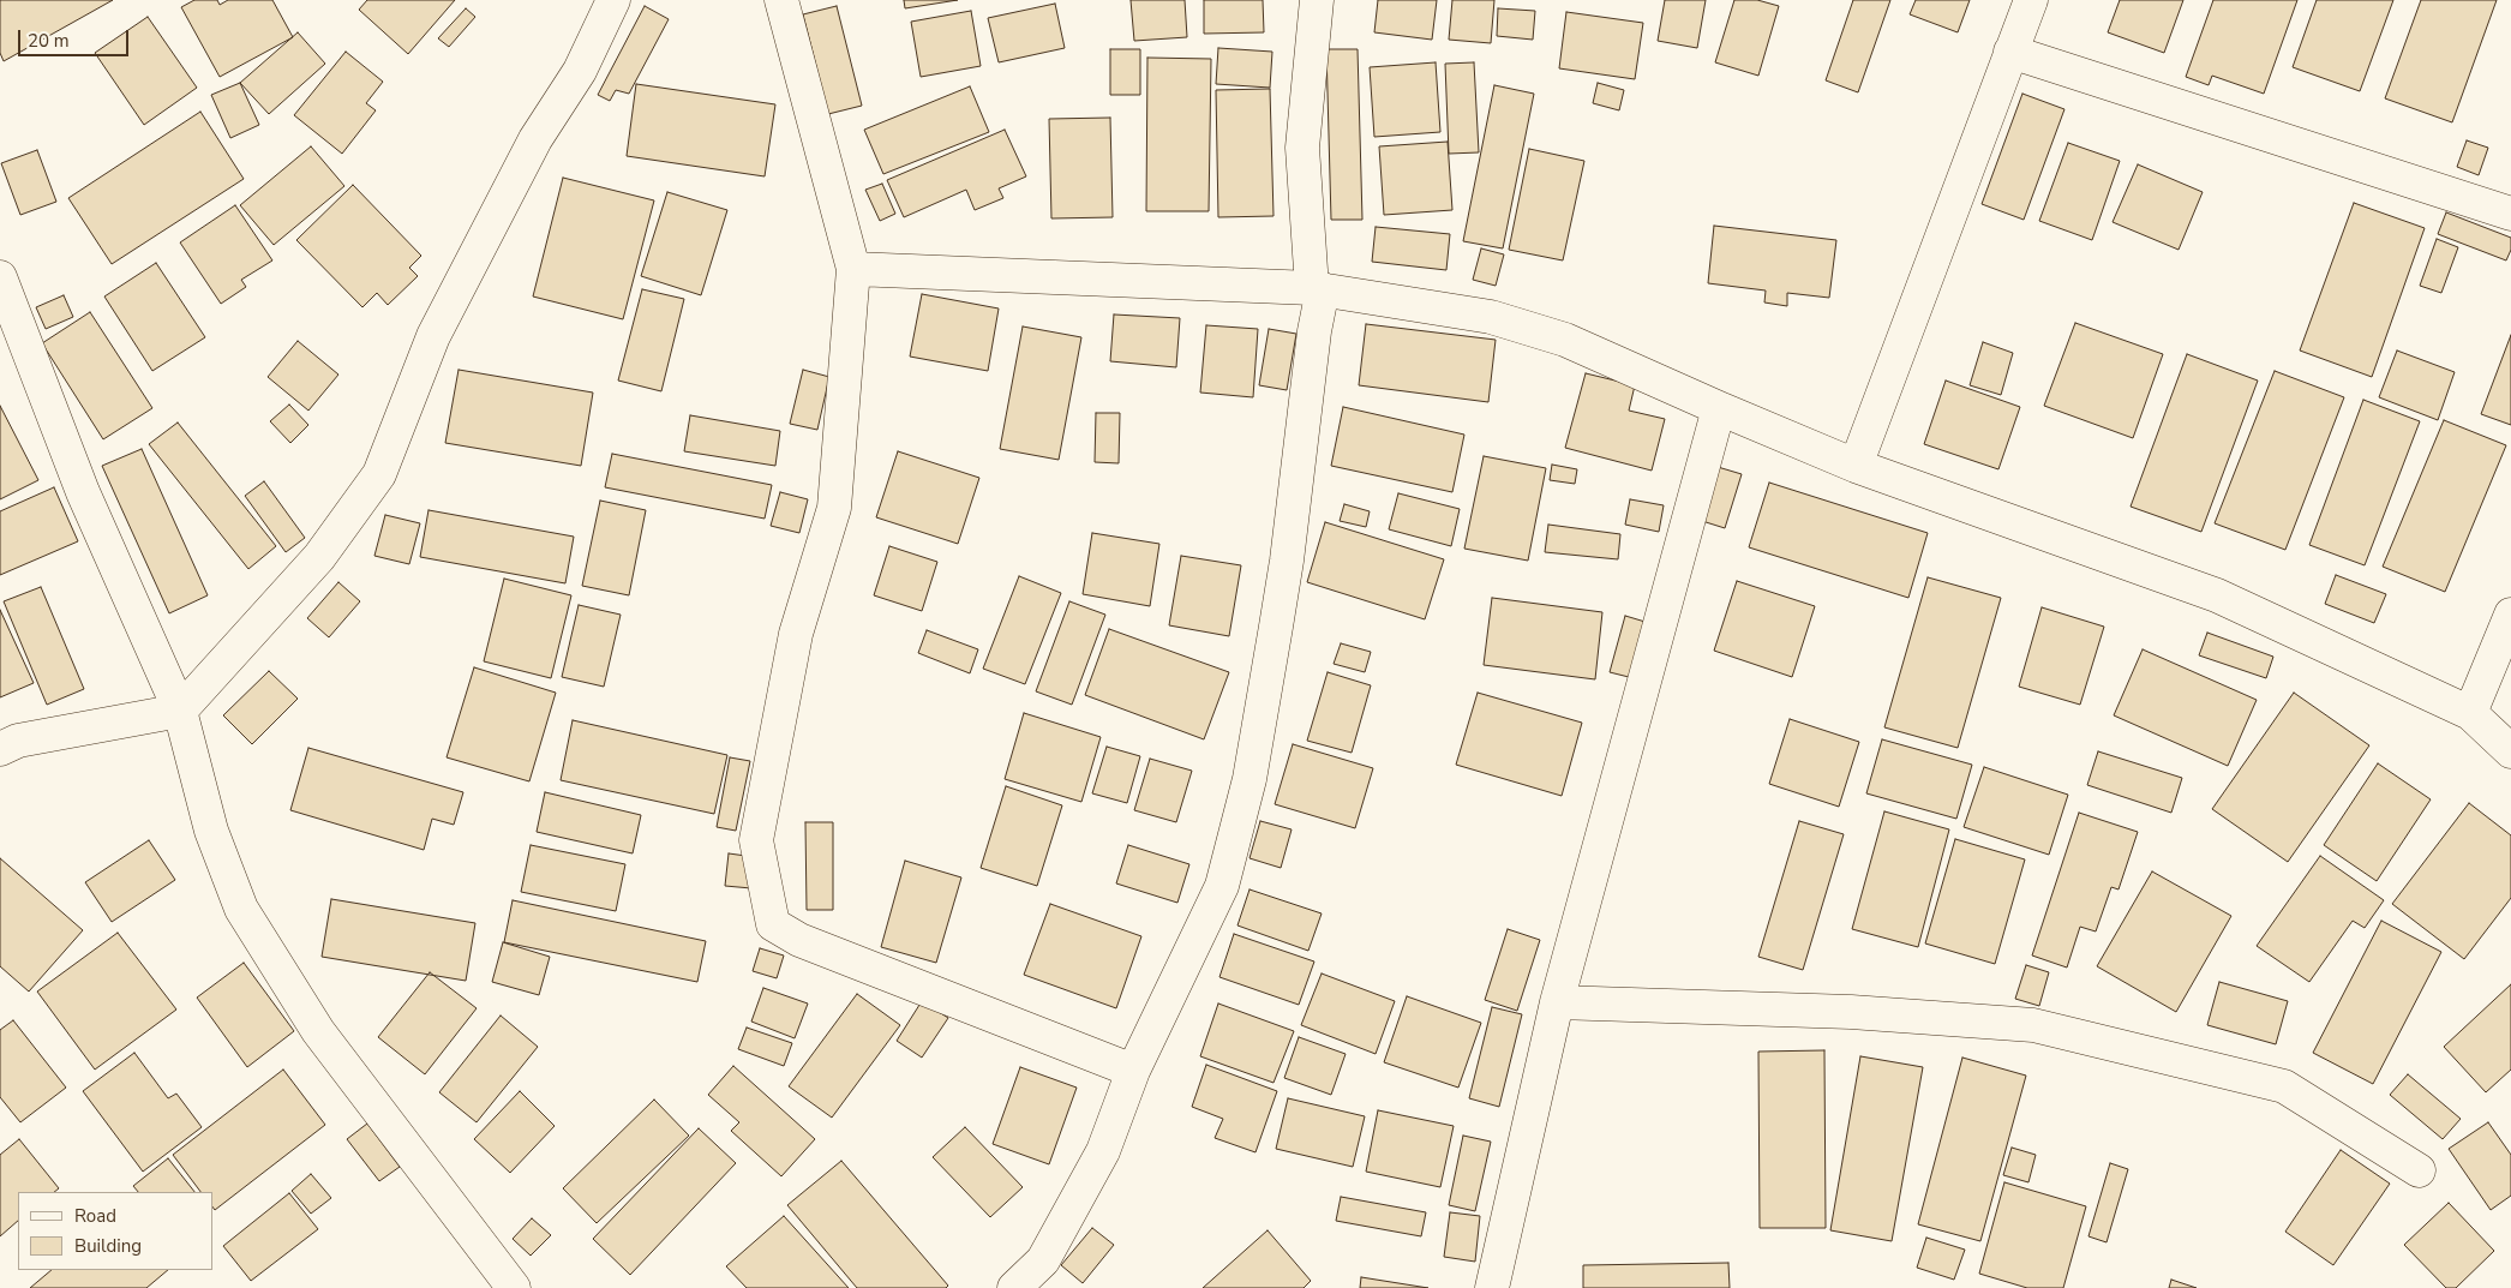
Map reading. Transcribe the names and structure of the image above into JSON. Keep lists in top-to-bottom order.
{
  "legend": ["Road", "Building"],
  "scale_bar": "20 m"
}
